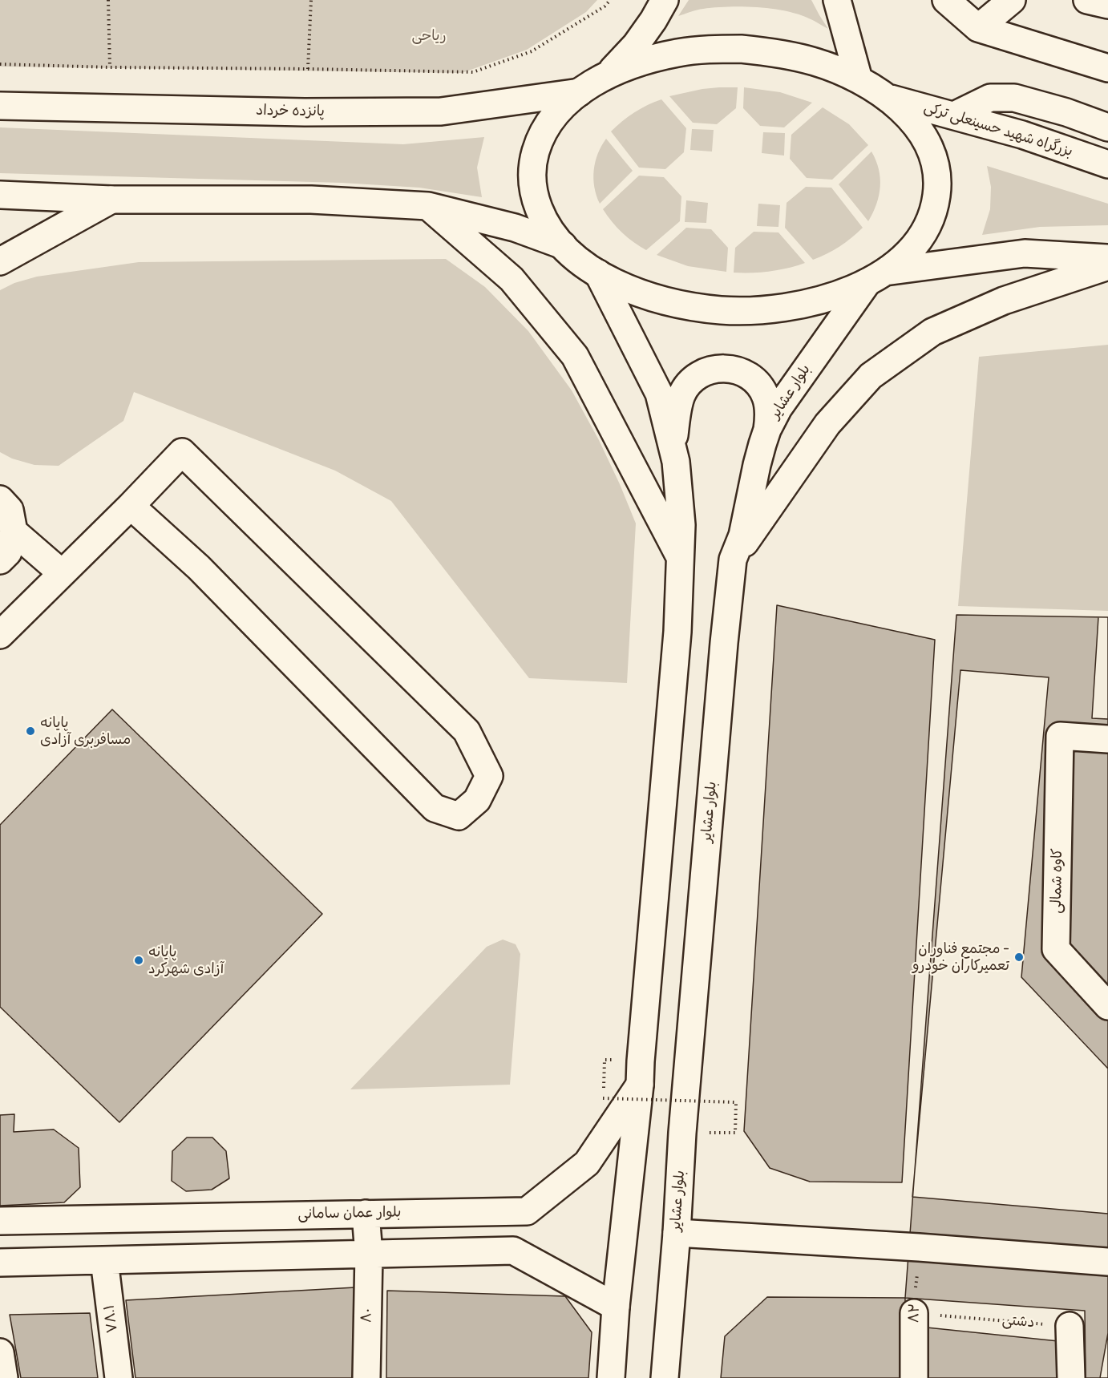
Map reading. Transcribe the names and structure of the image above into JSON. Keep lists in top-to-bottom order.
{
  "streets": {
    "main road": [
      "پانزده خرداد",
      "بزرگراه شهید حسینعلی ترکی",
      "بلوار عشایر",
      "کاوه شمالی",
      "بلوار عمان سامانی",
      "۸۲",
      "۸۰",
      "۷۸.۱"
    ],
    "path": ["دشتی"]
  },
  "crossings": [
    ["بلوار عمان سامانی", "۸۰"],
    ["۸۲", "دشتی"]
  ],
  "parks": ["ریاحی"],
  "places": ["پایانه مسافربری آزادی", "مجتمع فناوران - تعمیرکاران خودرو", "پایانه آزادی شهرکرد"]
}
